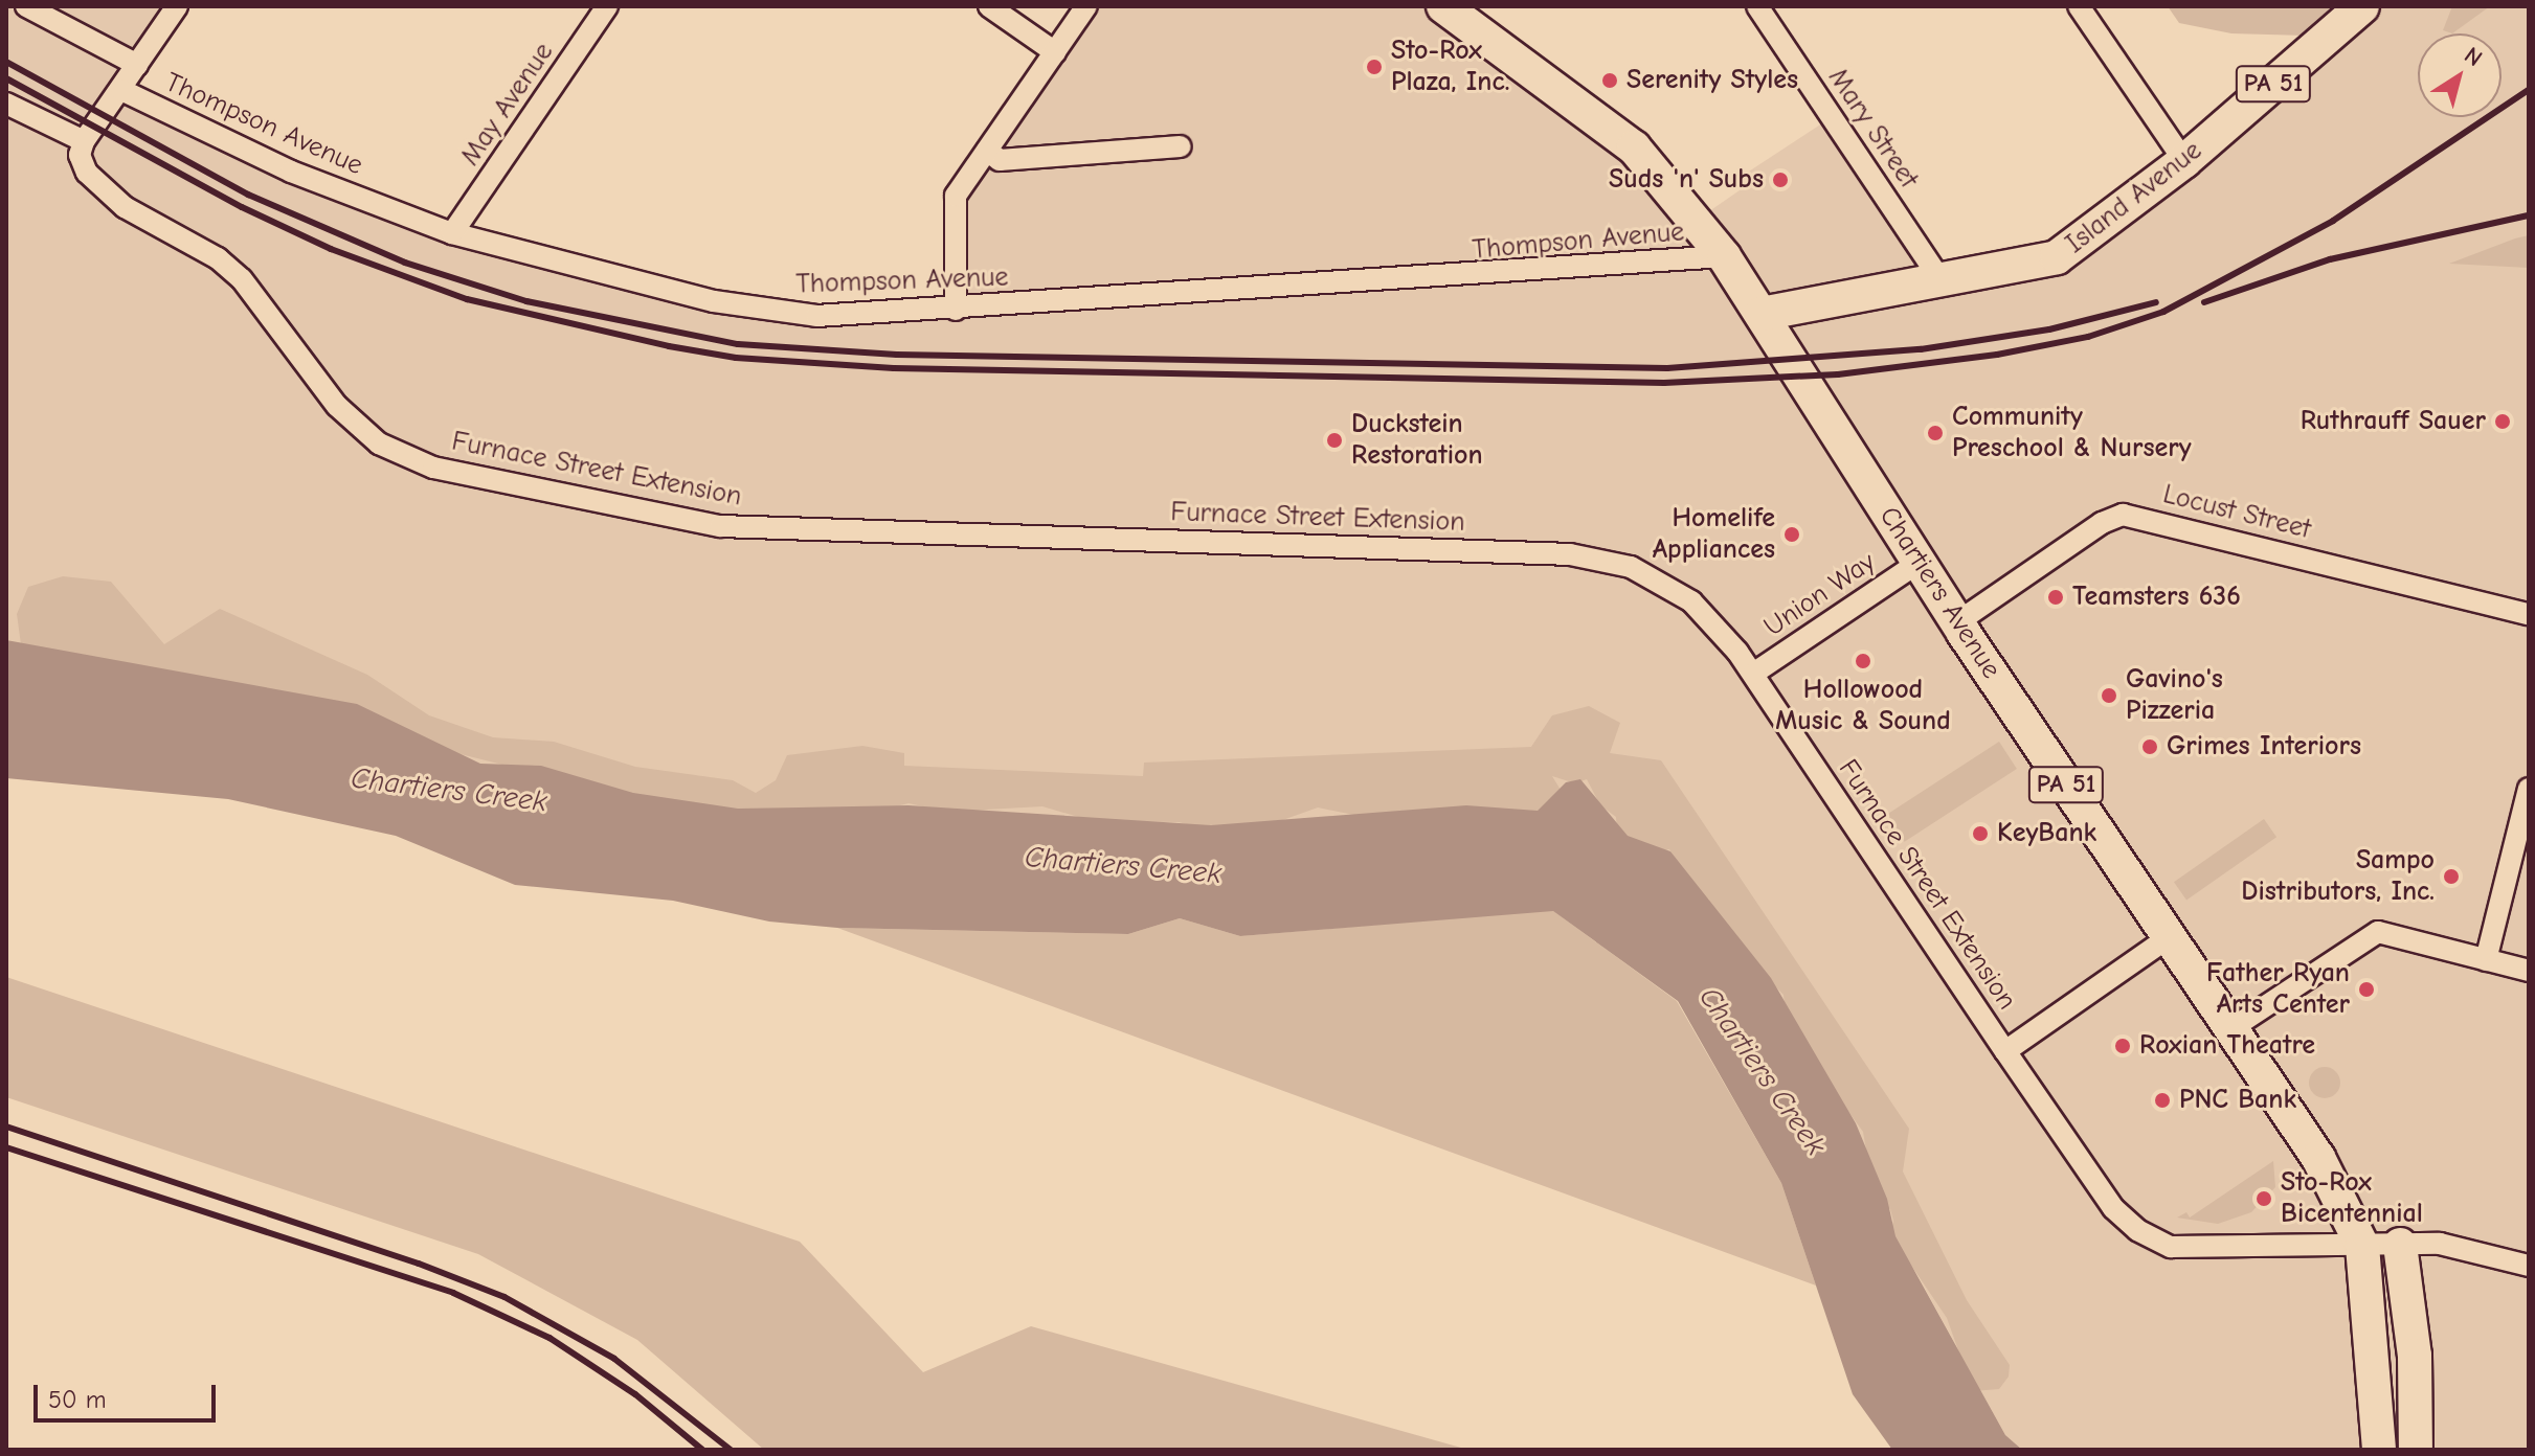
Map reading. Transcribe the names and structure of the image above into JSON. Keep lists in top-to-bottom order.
{
  "streets": {
    "main road": ["PA 51", "Island Avenue", "Chartiers Avenue"],
    "street": [
      "May Avenue",
      "Thompson Avenue",
      "Mary Street",
      "Furnace Street Extension",
      "Locust Street",
      "Union Way"
    ]
  },
  "crossings": [
    ["PA 51", "Furnace Street Extension"],
    ["PA 51", "Chartiers Avenue"],
    ["May Avenue", "Thompson Avenue"],
    ["Thompson Avenue", "Chartiers Avenue"],
    ["Mary Street", "Island Avenue"],
    ["Island Avenue", "Chartiers Avenue"],
    ["Furnace Street Extension", "Chartiers Avenue"],
    ["Furnace Street Extension", "Union Way"],
    ["Locust Street", "Chartiers Avenue"],
    ["Chartiers Avenue", "Union Way"]
  ],
  "water": ["Chartiers Creek"],
  "places": [
    "Sto-Rox Plaza, Inc.",
    "Serenity Styles",
    "Suds 'n' Subs",
    "Ruthrauff Sauer",
    "Community Preschool & Nursery",
    "Duckstein Restoration",
    "Homelife Appliances",
    "Teamsters 636",
    "Hollowood Music & Sound",
    "Gavino's Pizzeria",
    "Grimes Interiors",
    "KeyBank",
    "Sampo Distributors, Inc.",
    "Father Ryan Arts Center",
    "Roxian Theatre",
    "PNC Bank",
    "Sto-Rox Bicentennial"
  ],
  "scale_bar": "50 m",
  "north": "top right"
}
